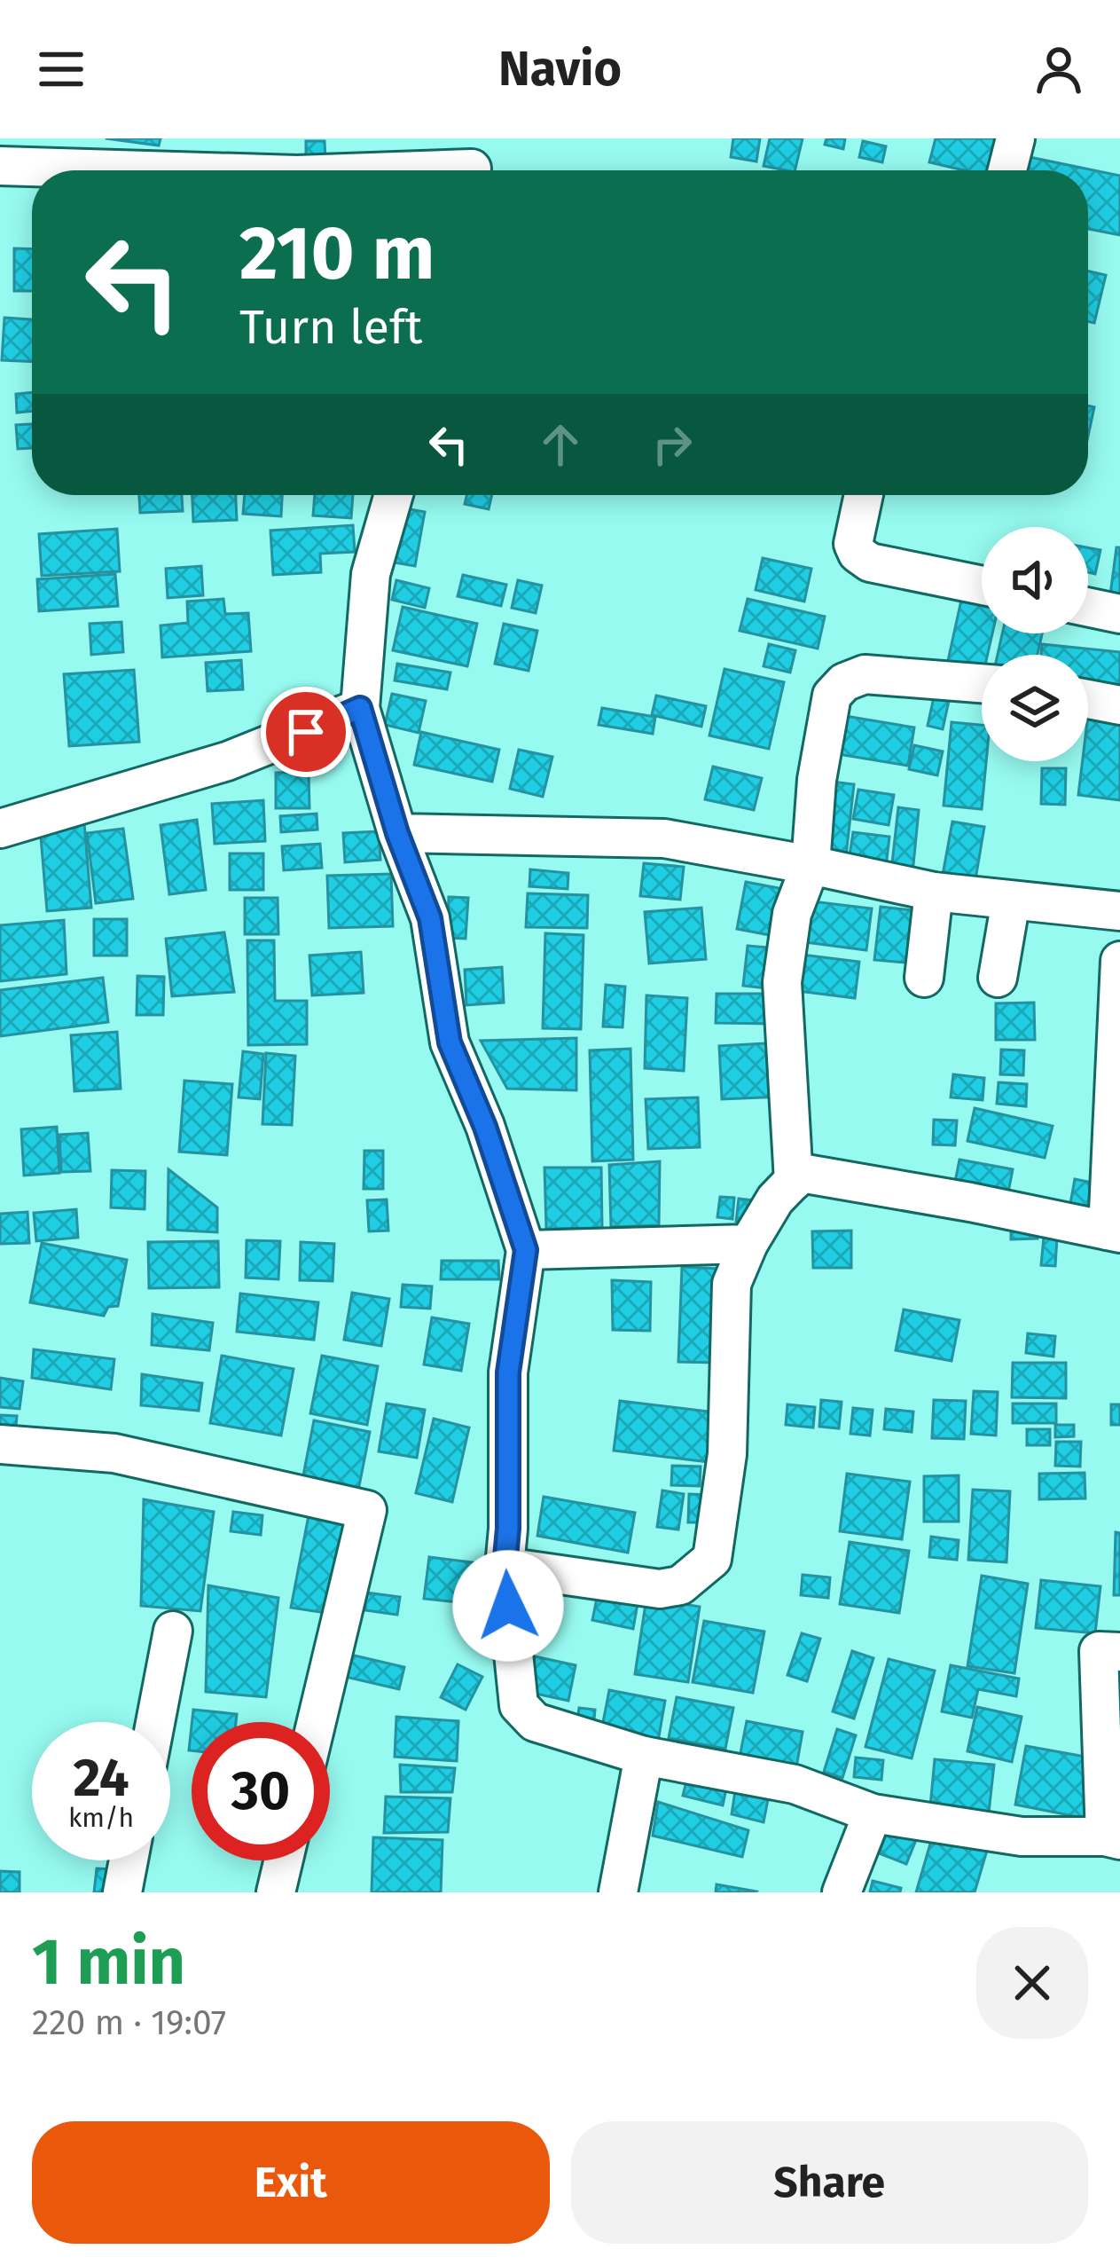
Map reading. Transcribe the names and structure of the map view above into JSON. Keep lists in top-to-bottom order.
{
  "page": {
    "header": "Navio",
    "turn": ["210 m", "Turn left"],
    "speed": "24 km/h",
    "limit": "30",
    "heading": ["1 min", "220 m · 19:07"],
    "buttons": ["Exit", "Share"]
  }
}
